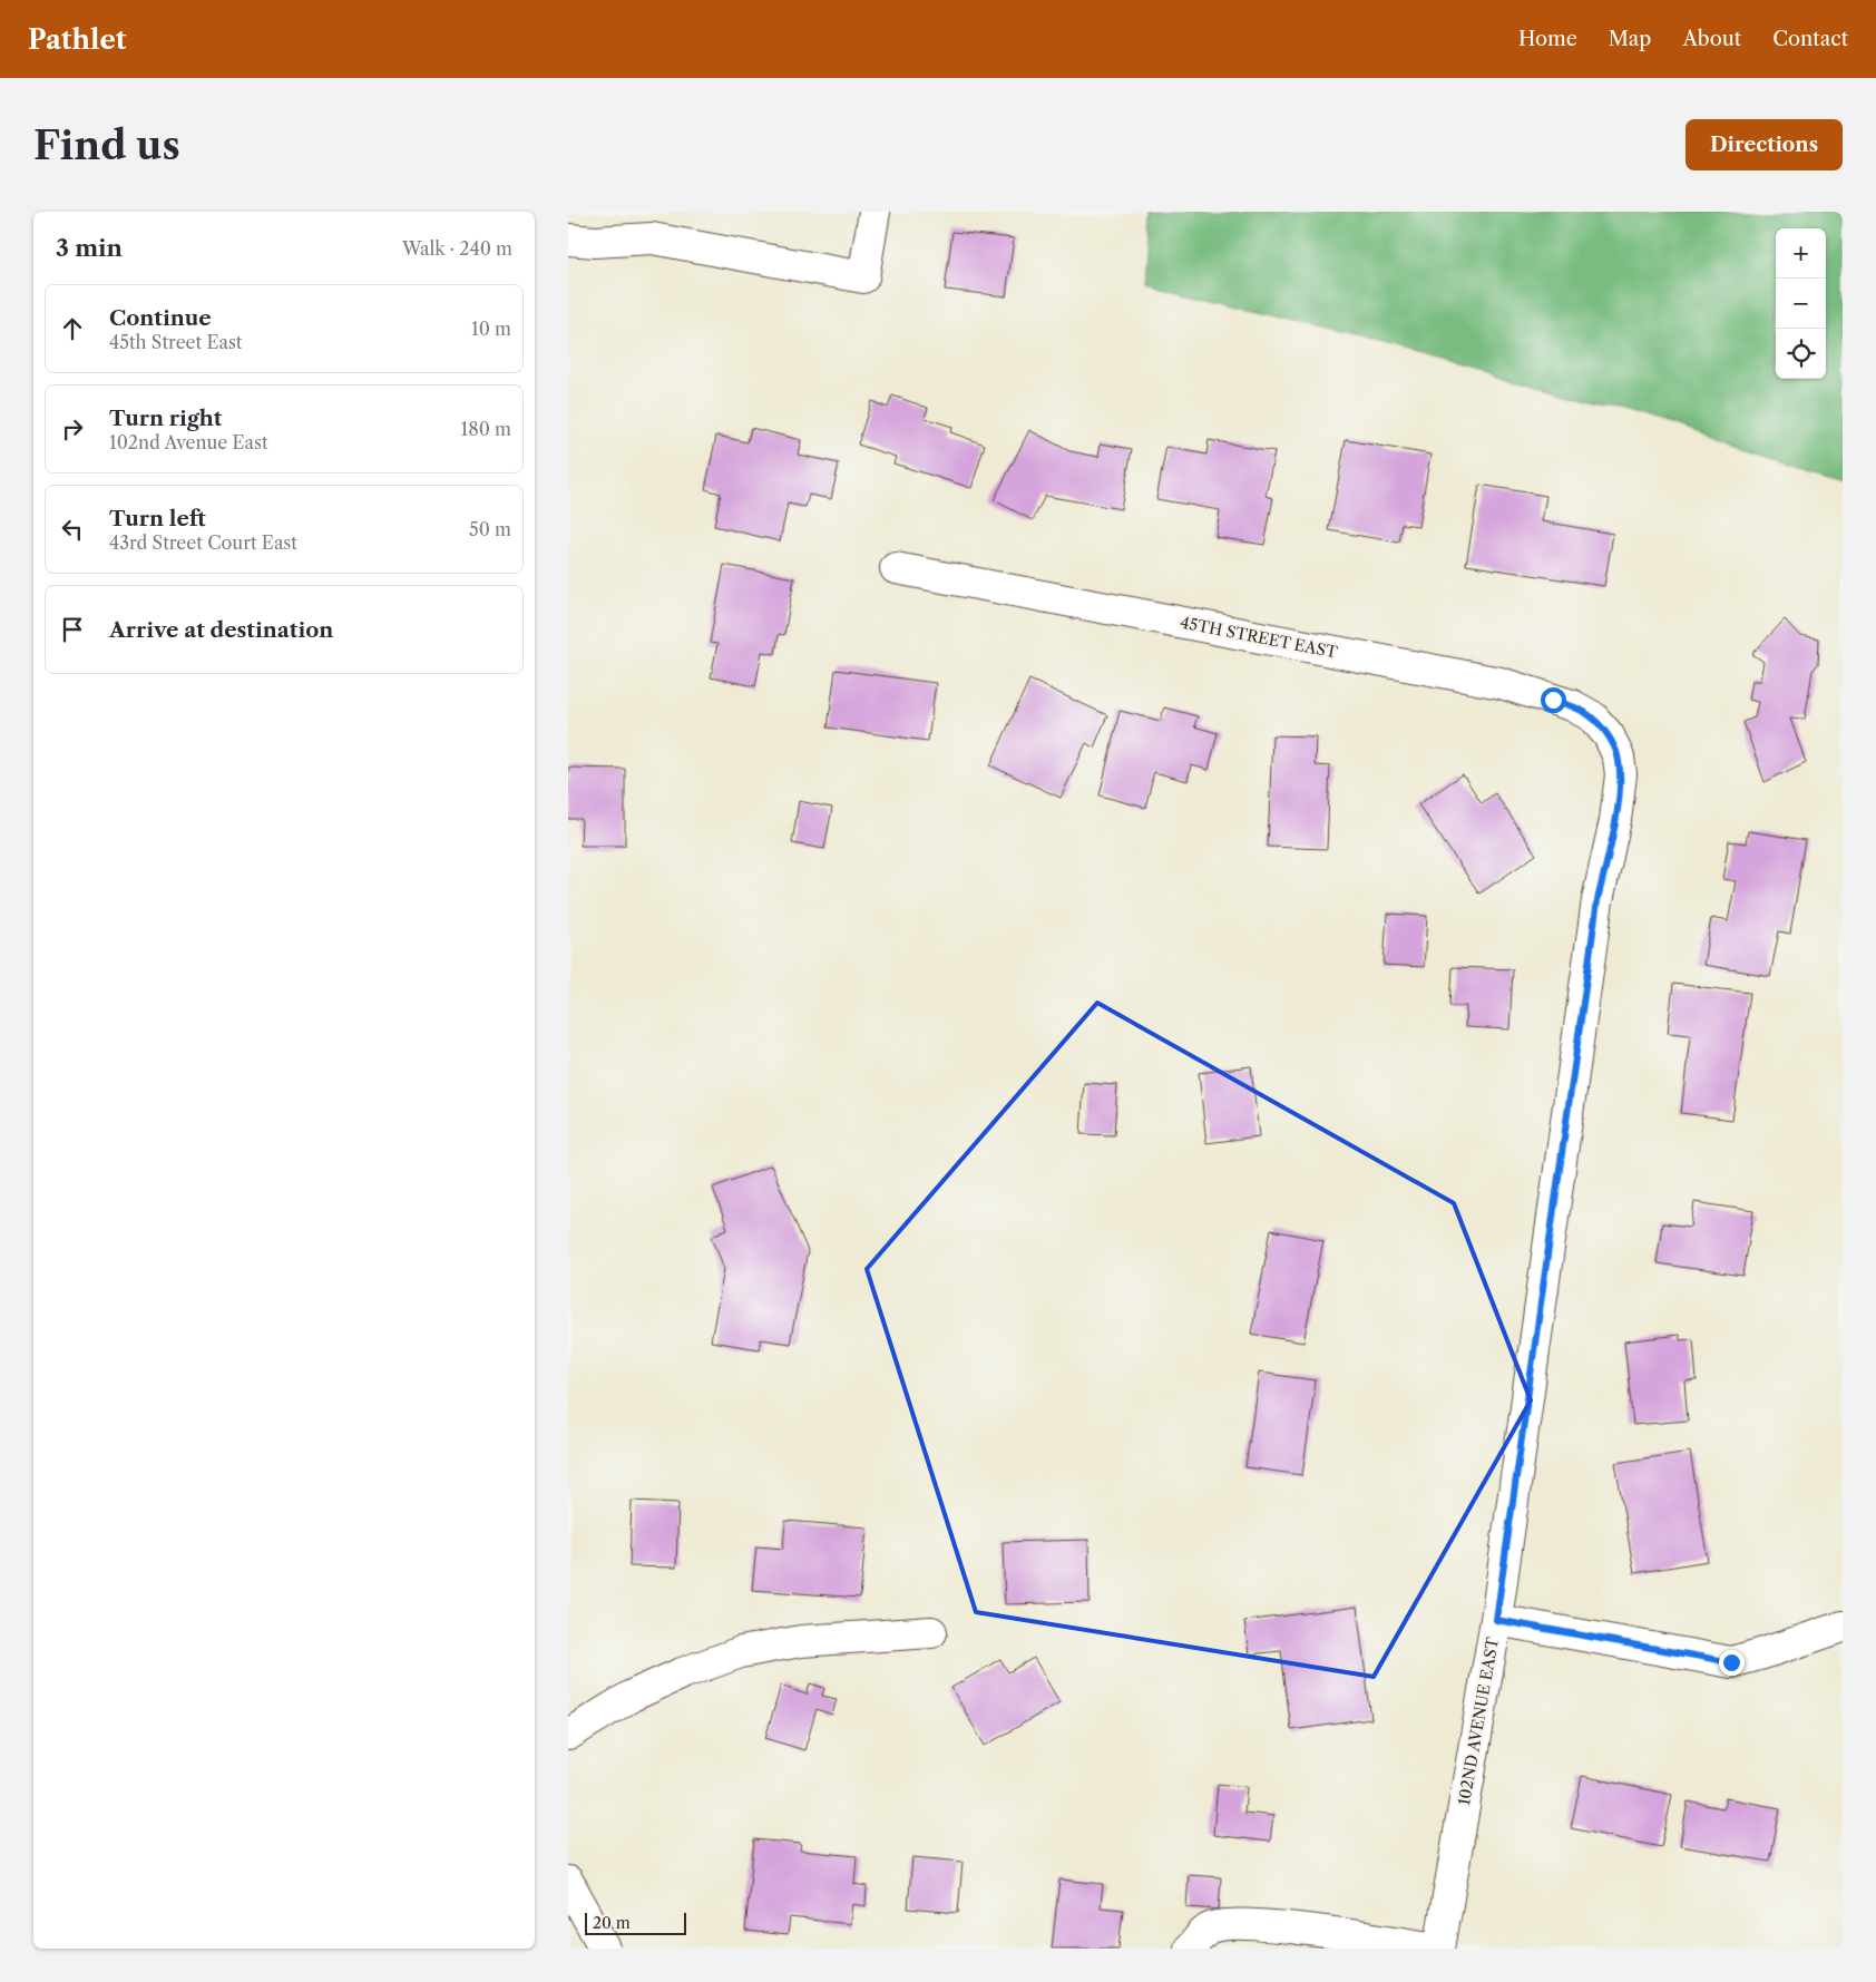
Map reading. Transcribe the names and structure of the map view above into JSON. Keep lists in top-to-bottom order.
{
  "streets": {
    "street": ["45TH STREET EAST", "102ND AVENUE EAST"]
  },
  "crossings": [
    ["45TH STREET EAST", "102ND AVENUE EAST"]
  ],
  "scale_bar": "20 m",
  "page": {
    "header": "Pathlet",
    "nav": [
      "Home",
      "Map",
      "About",
      "Contact"
    ],
    "buttons": "Directions",
    "title": "Find us",
    "heading": ["3 min", "Walk · 240 m"],
    "map_buttons": ["+", "−"],
    "list": [
      ["Continue", "45th Street East", "10 m"],
      ["Turn right", "102nd Avenue East", "180 m"],
      ["Turn left", "43rd Street Court East", "50 m"],
      "Arrive at destination"
    ],
    "scale": "20 m"
  }
}
